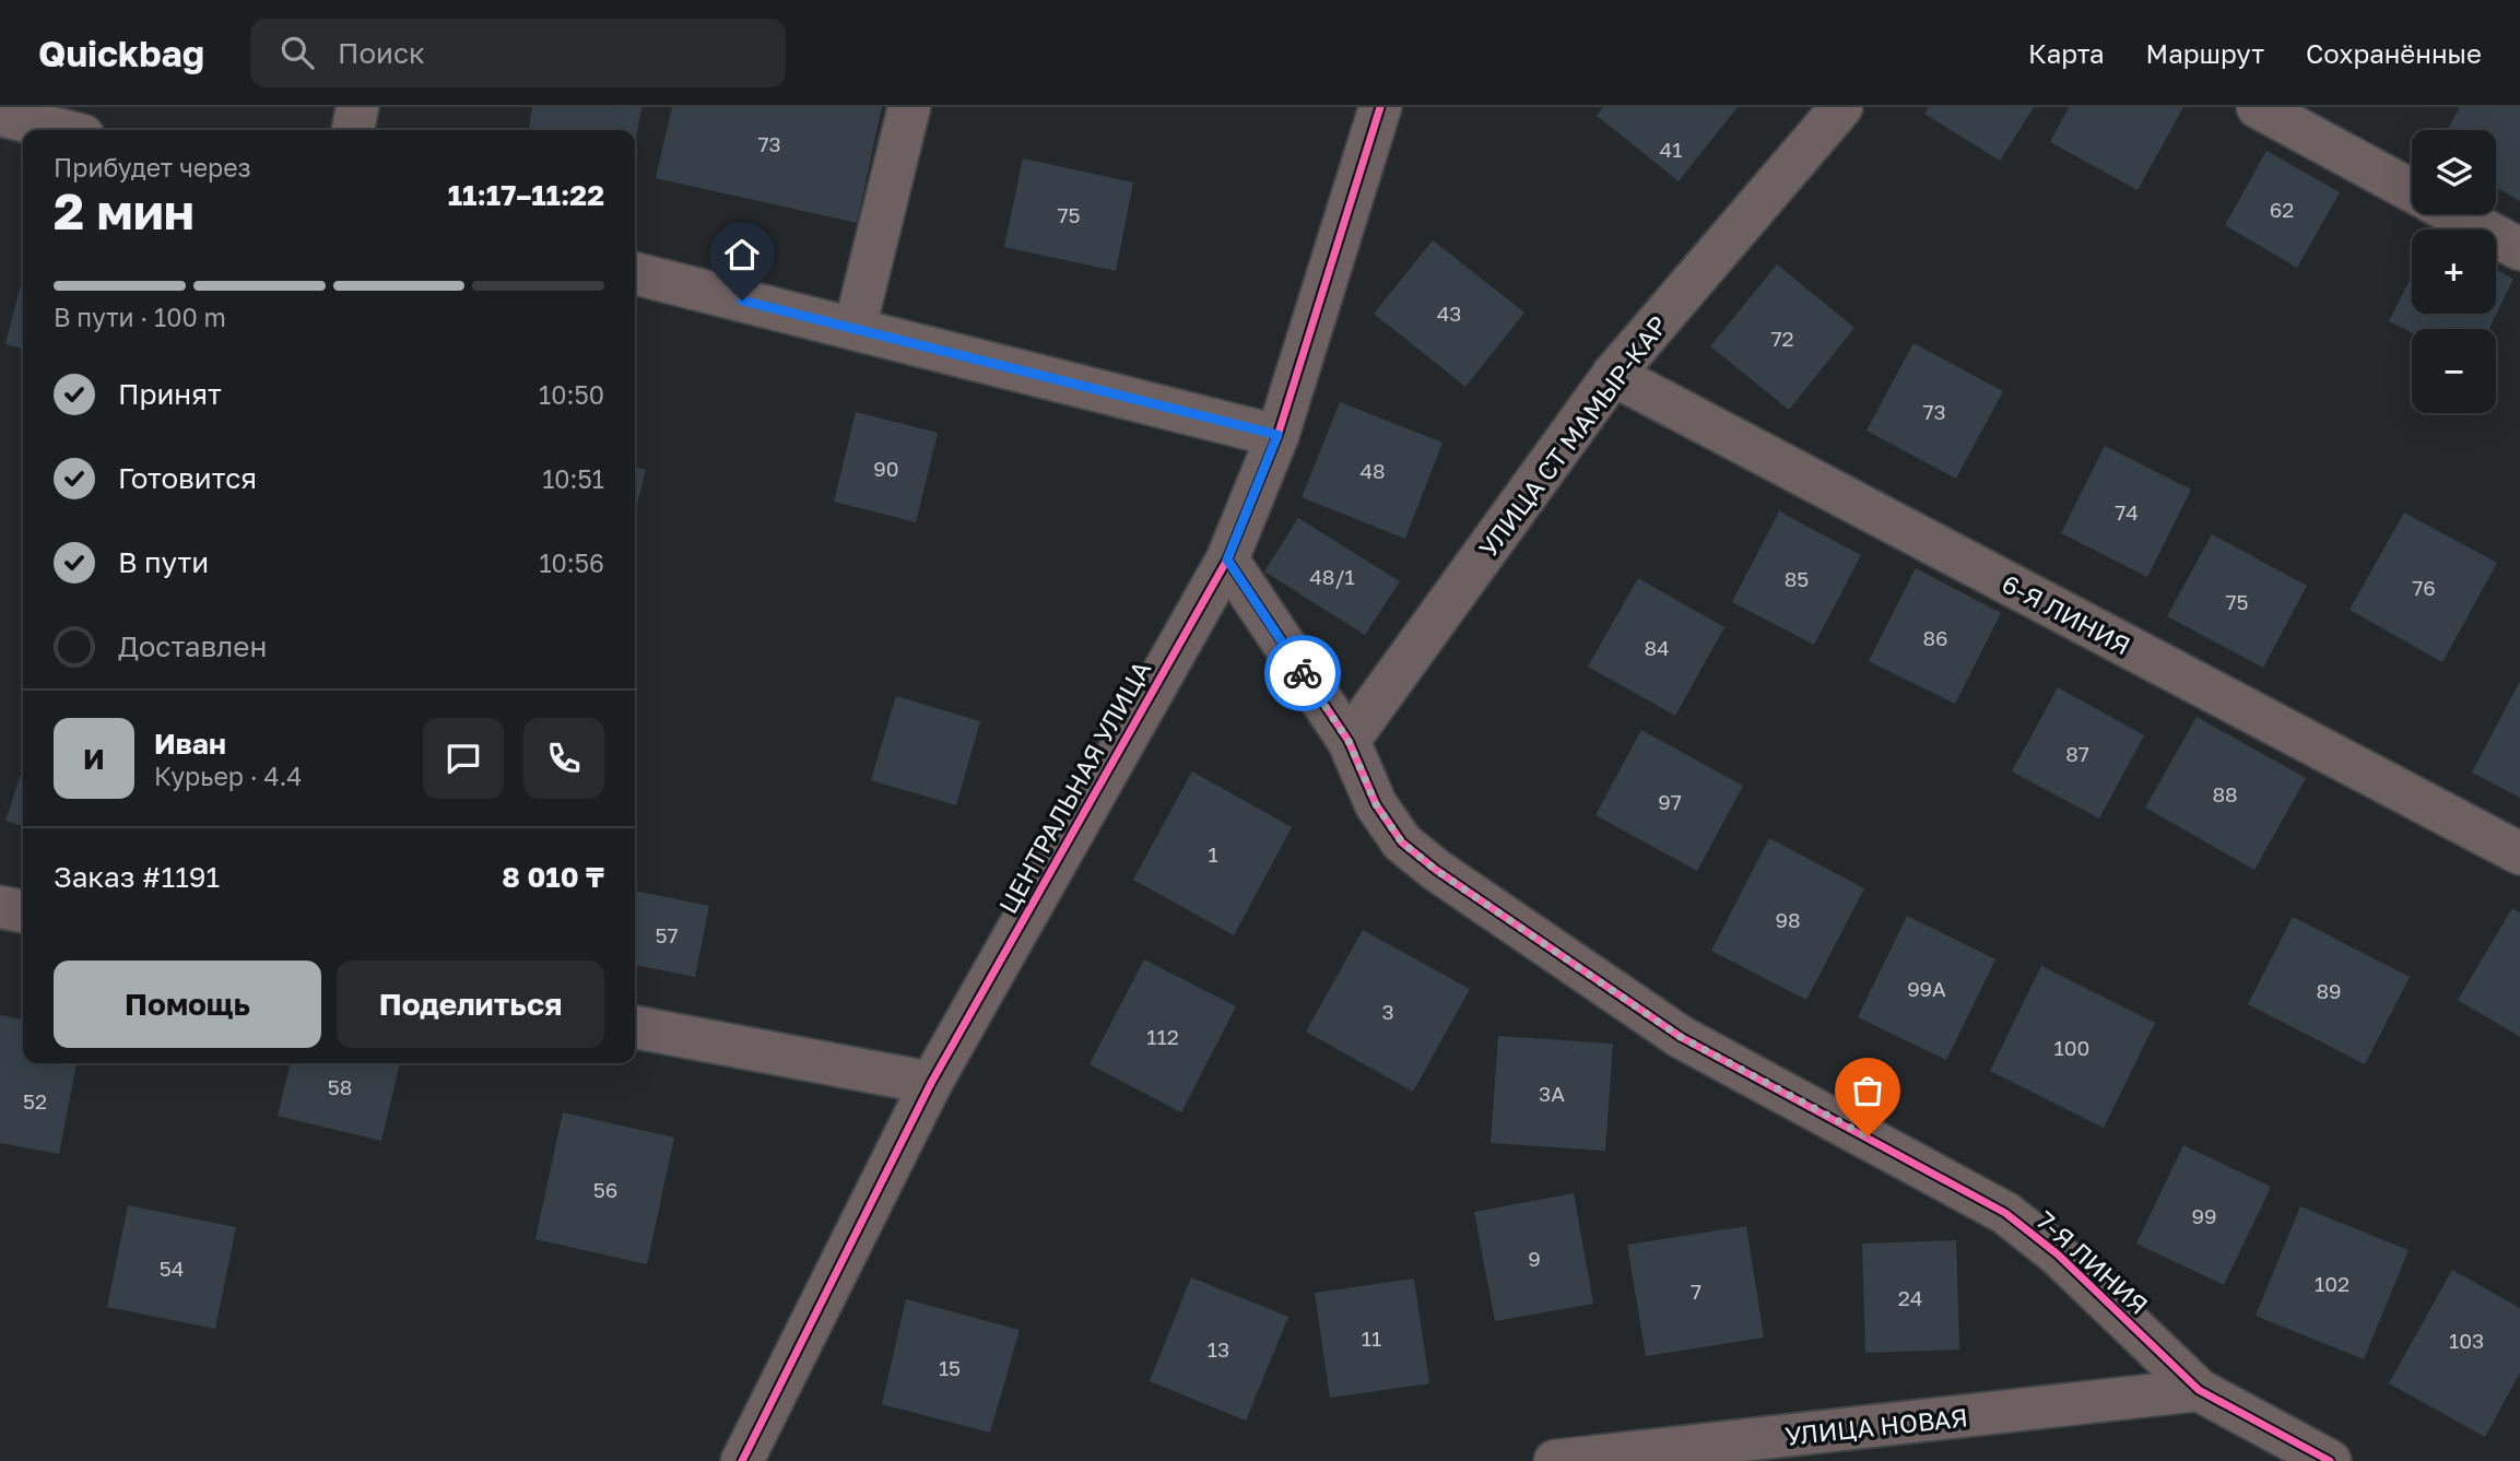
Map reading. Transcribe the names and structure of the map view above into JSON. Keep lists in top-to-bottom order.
{
  "streets": {
    "street": [
      "УЛИЦА СТ МАМЫР-КАР",
      "6-Я ЛИНИЯ",
      "ЦЕНТРАЛЬНАЯ УЛИЦА",
      "7-Я ЛИНИЯ",
      "УЛИЦА НОВАЯ"
    ]
  },
  "crossings": [
    ["УЛИЦА СТ МАМЫР-КАР", "6-Я ЛИНИЯ"],
    ["УЛИЦА СТ МАМЫР-КАР", "7-Я ЛИНИЯ"],
    ["ЦЕНТРАЛЬНАЯ УЛИЦА", "7-Я ЛИНИЯ"],
    ["7-Я ЛИНИЯ", "УЛИЦА НОВАЯ"]
  ],
  "house_numbers": [
    "73",
    "41",
    "62",
    "75",
    "43",
    "72",
    "73",
    "90",
    "48",
    "74",
    "48/1",
    "85",
    "76",
    "75",
    "86",
    "84",
    "87",
    "88",
    "97",
    "1",
    "98",
    "57",
    "99А",
    "89",
    "3",
    "112",
    "100",
    "58",
    "3А",
    "52",
    "56",
    "99",
    "9",
    "54",
    "102",
    "7",
    "24",
    "11",
    "103",
    "13",
    "15"
  ],
  "page": {
    "header": "Quickbag",
    "search": "Поиск",
    "nav": ["Карта", "Маршрут", "Сохранённые"],
    "map_buttons": ["+", "−"],
    "heading": ["2 мин", "Прибудет через", "11:17–11:22"],
    "panel": [
      "Иван",
      "Курьер · 4.4",
      "Заказ #1191",
      "8 010 ₸"
    ],
    "bar": "В пути · 100 m",
    "list": [
      ["Принят", "10:50"],
      ["Готовится", "10:51"],
      ["В пути", "10:56"],
      "Доставлен"
    ],
    "round": "И",
    "buttons": ["Помощь", "Поделиться"]
  }
}
